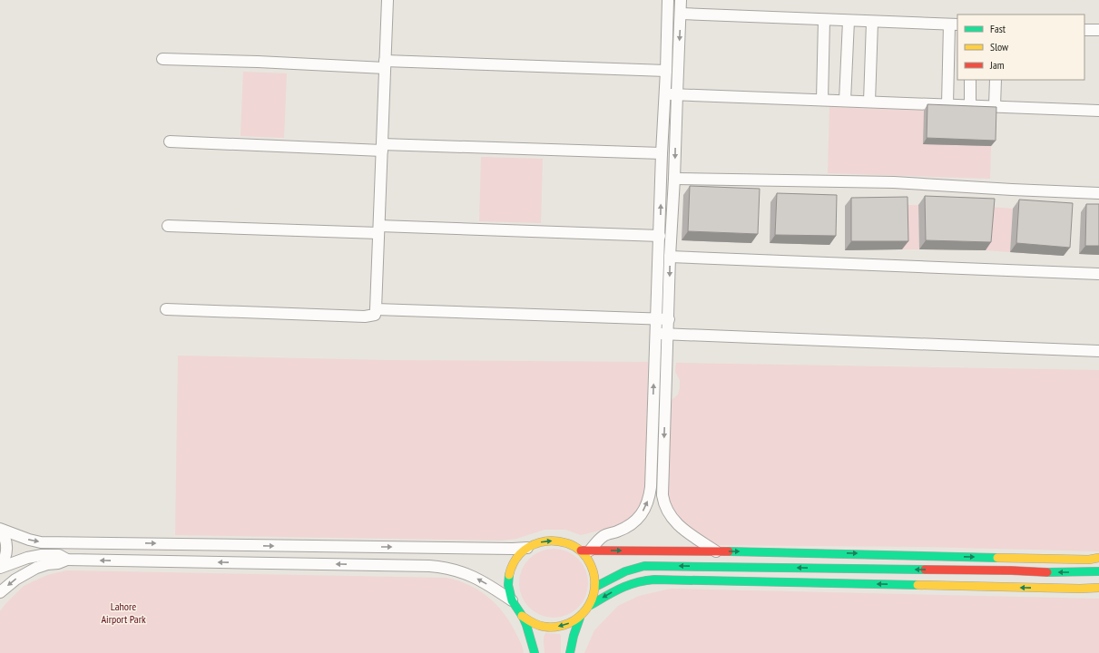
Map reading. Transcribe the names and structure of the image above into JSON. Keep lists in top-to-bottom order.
{
  "parks": ["Lahore Airport Park"],
  "legend": ["Fast", "Slow", "Jam"]
}
